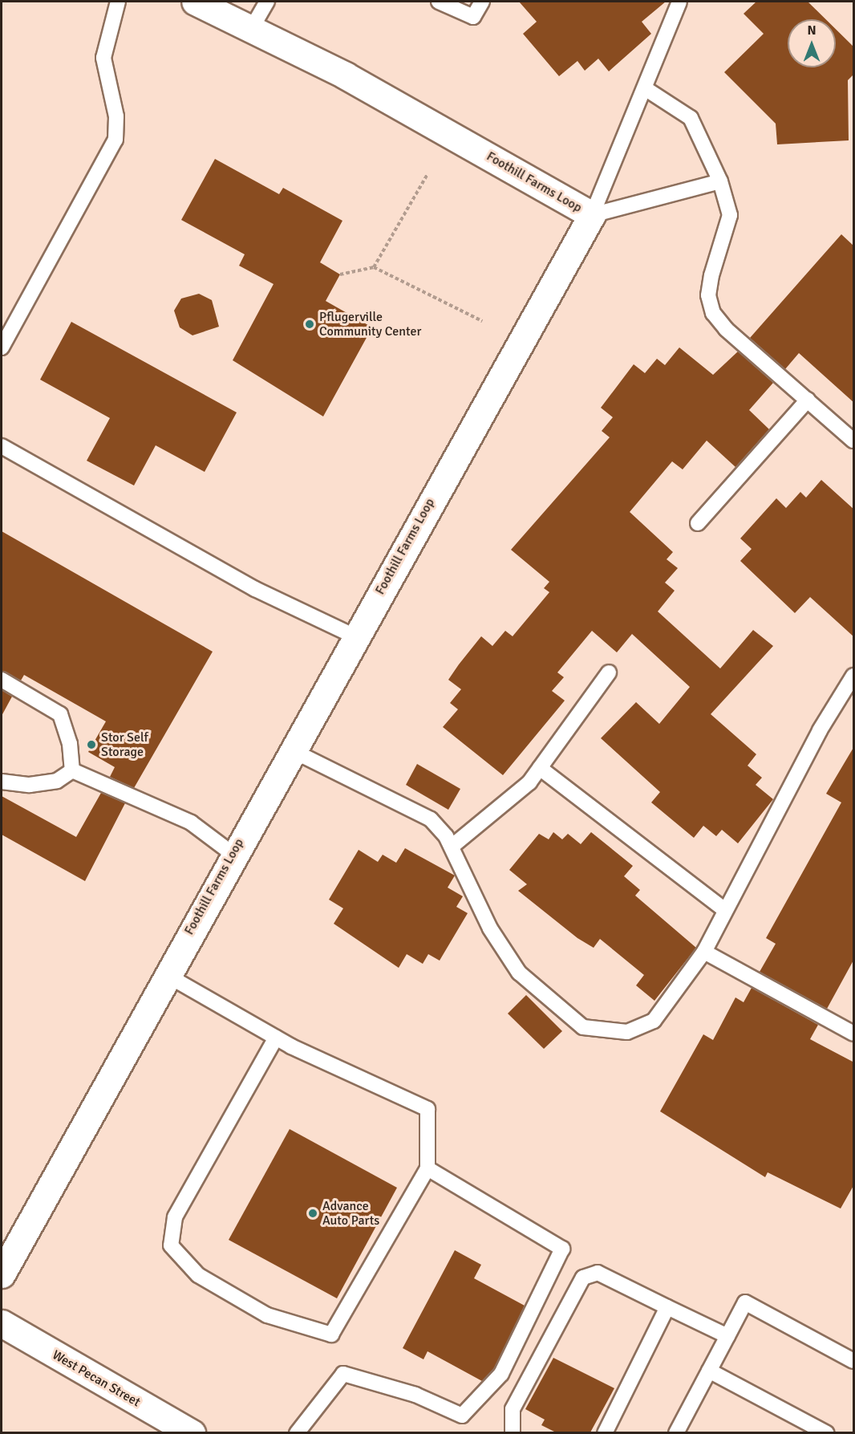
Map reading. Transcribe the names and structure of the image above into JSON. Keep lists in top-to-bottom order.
{
  "streets": {
    "street": ["Foothill Farms Loop", "West Pecan Street"]
  },
  "places": ["Pflugerville Community Center", "Stor Self Storage", "Advance Auto Parts"],
  "north": "top"
}
